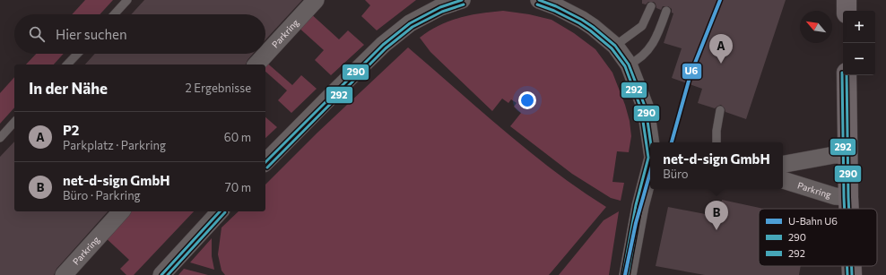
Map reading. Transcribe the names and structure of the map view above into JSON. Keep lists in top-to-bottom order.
{
  "streets": {
    "street": ["Parkring"]
  },
  "lines": ["metro line U6", "transit line 290", "transit line 292"],
  "legend": ["U-Bahn U6", "290", "292"],
  "north": "top left",
  "page": {
    "map_buttons": ["+", "−"],
    "search": "Hier suchen",
    "pins": ["A", "B"],
    "heading": ["In der Nähe", "2 Ergebnisse"],
    "list": [
      {
        "mark": "A",
        "name": "P2",
        "note": "Parkplatz · Parkring",
        "value": "60 m"
      },
      {
        "mark": "B",
        "name": "net-d-sign GmbH",
        "note": "Büro · Parkring",
        "value": "70 m"
      }
    ],
    "popup": ["net-d-sign GmbH", "Büro"]
  }
}
